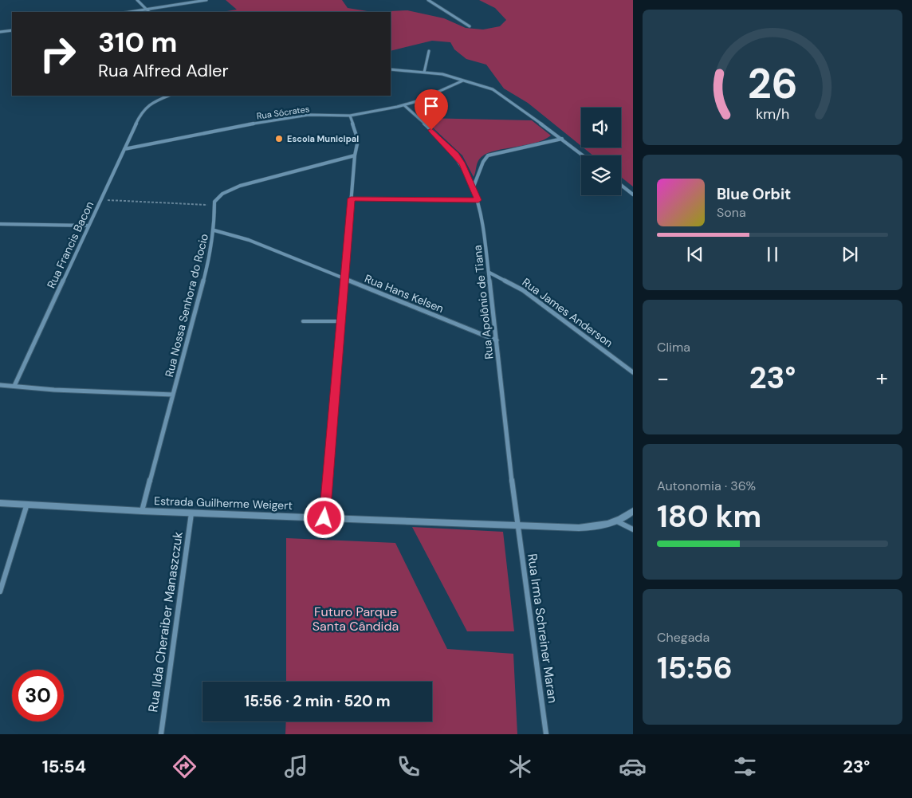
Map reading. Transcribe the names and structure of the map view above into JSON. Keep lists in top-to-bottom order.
{
  "streets": {
    "street": [
      "Rua Sócrates",
      "Rua Francis Bacon",
      "Rua Hans Kelsen",
      "Rua Apolônio de Tiana",
      "Rua Nossa Senhora do Rocio",
      "Rua James Anderson",
      "Estrada Guilherme Weigert",
      "Rua Ilda Cheraiber Manaszczuk",
      "Rua Irma Schreiner Maran"
    ]
  },
  "crossings": [
    ["Rua Sócrates", "Rua Francis Bacon"],
    ["Rua Sócrates", "Rua Apolônio de Tiana"],
    ["Rua Hans Kelsen", "Rua Apolônio de Tiana"],
    ["Rua Hans Kelsen", "Rua Nossa Senhora do Rocio"],
    ["Rua Apolônio de Tiana", "Rua James Anderson"],
    ["Rua Apolônio de Tiana", "Estrada Guilherme Weigert"],
    ["Rua Apolônio de Tiana", "Rua Irma Schreiner Maran"],
    ["Rua Nossa Senhora do Rocio", "Estrada Guilherme Weigert"],
    ["Estrada Guilherme Weigert", "Rua Ilda Cheraiber Manaszczuk"],
    ["Estrada Guilherme Weigert", "Rua Irma Schreiner Maran"]
  ],
  "parks": ["Futuro Parque Santa Cândida"],
  "places": ["Escola Municipal"],
  "page": {
    "turn": ["310 m", "Rua Alfred Adler"],
    "song": ["Blue Orbit", "Sona"],
    "tile": [
      "Clima",
      ["Autonomia · 36%", "180 km"],
      ["Chegada", "15:56"]
    ],
    "heat": ["−", "23°", "+"],
    "limit": "30",
    "trip": "15:56 · 2 min · 520 m",
    "tabs": ["15:54", "23°"],
    "gauge": ["26", "km/h"]
  }
}
